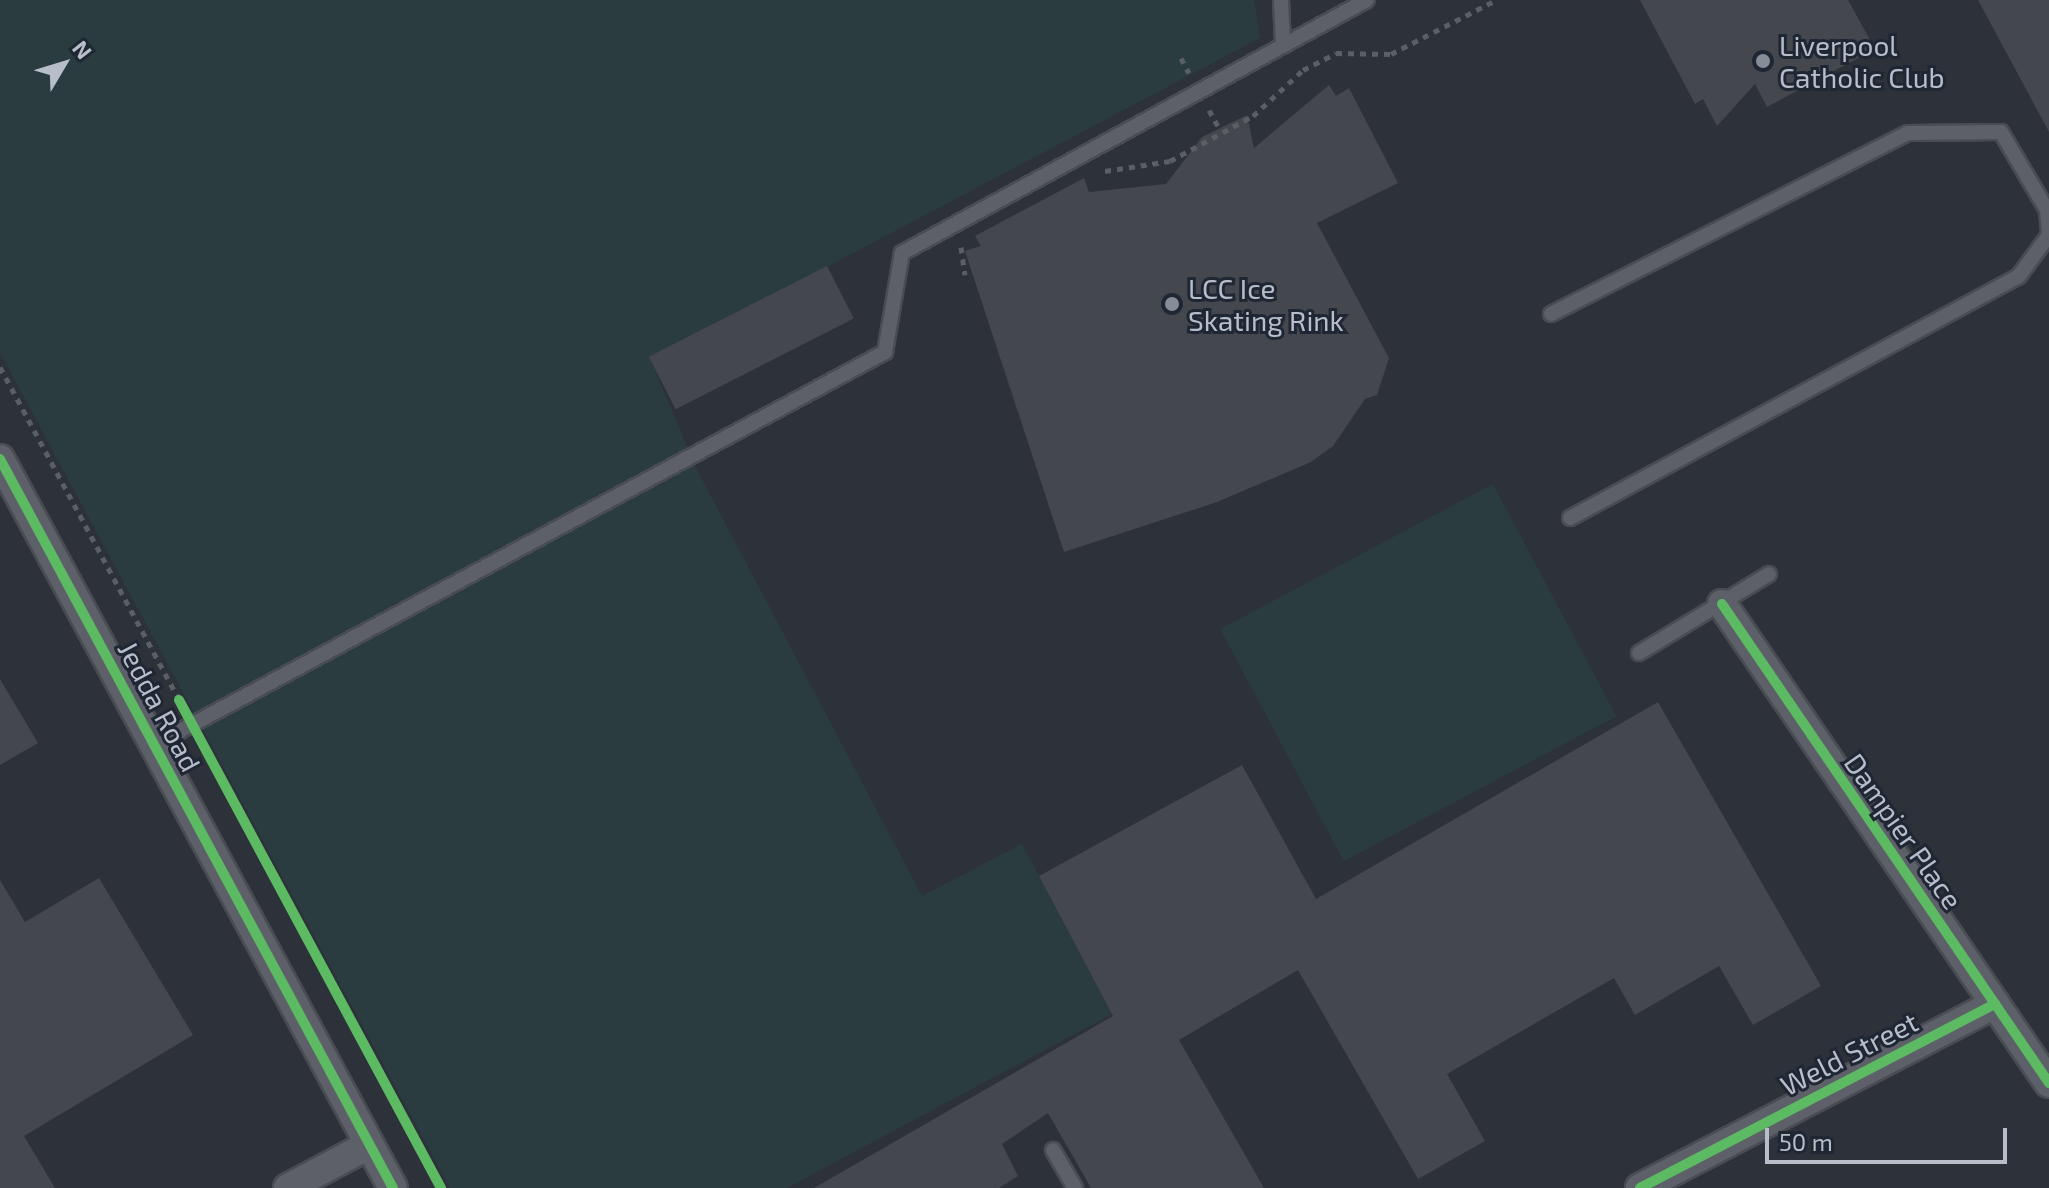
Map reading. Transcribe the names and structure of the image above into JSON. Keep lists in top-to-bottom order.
{
  "streets": {
    "street": ["Jedda Road", "Dampier Place", "Weld Street"]
  },
  "crossings": [
    ["Dampier Place", "Weld Street"]
  ],
  "places": ["Liverpool Catholic Club", "LCC Ice Skating Rink"],
  "scale_bar": "50 m",
  "north": "top right"
}
